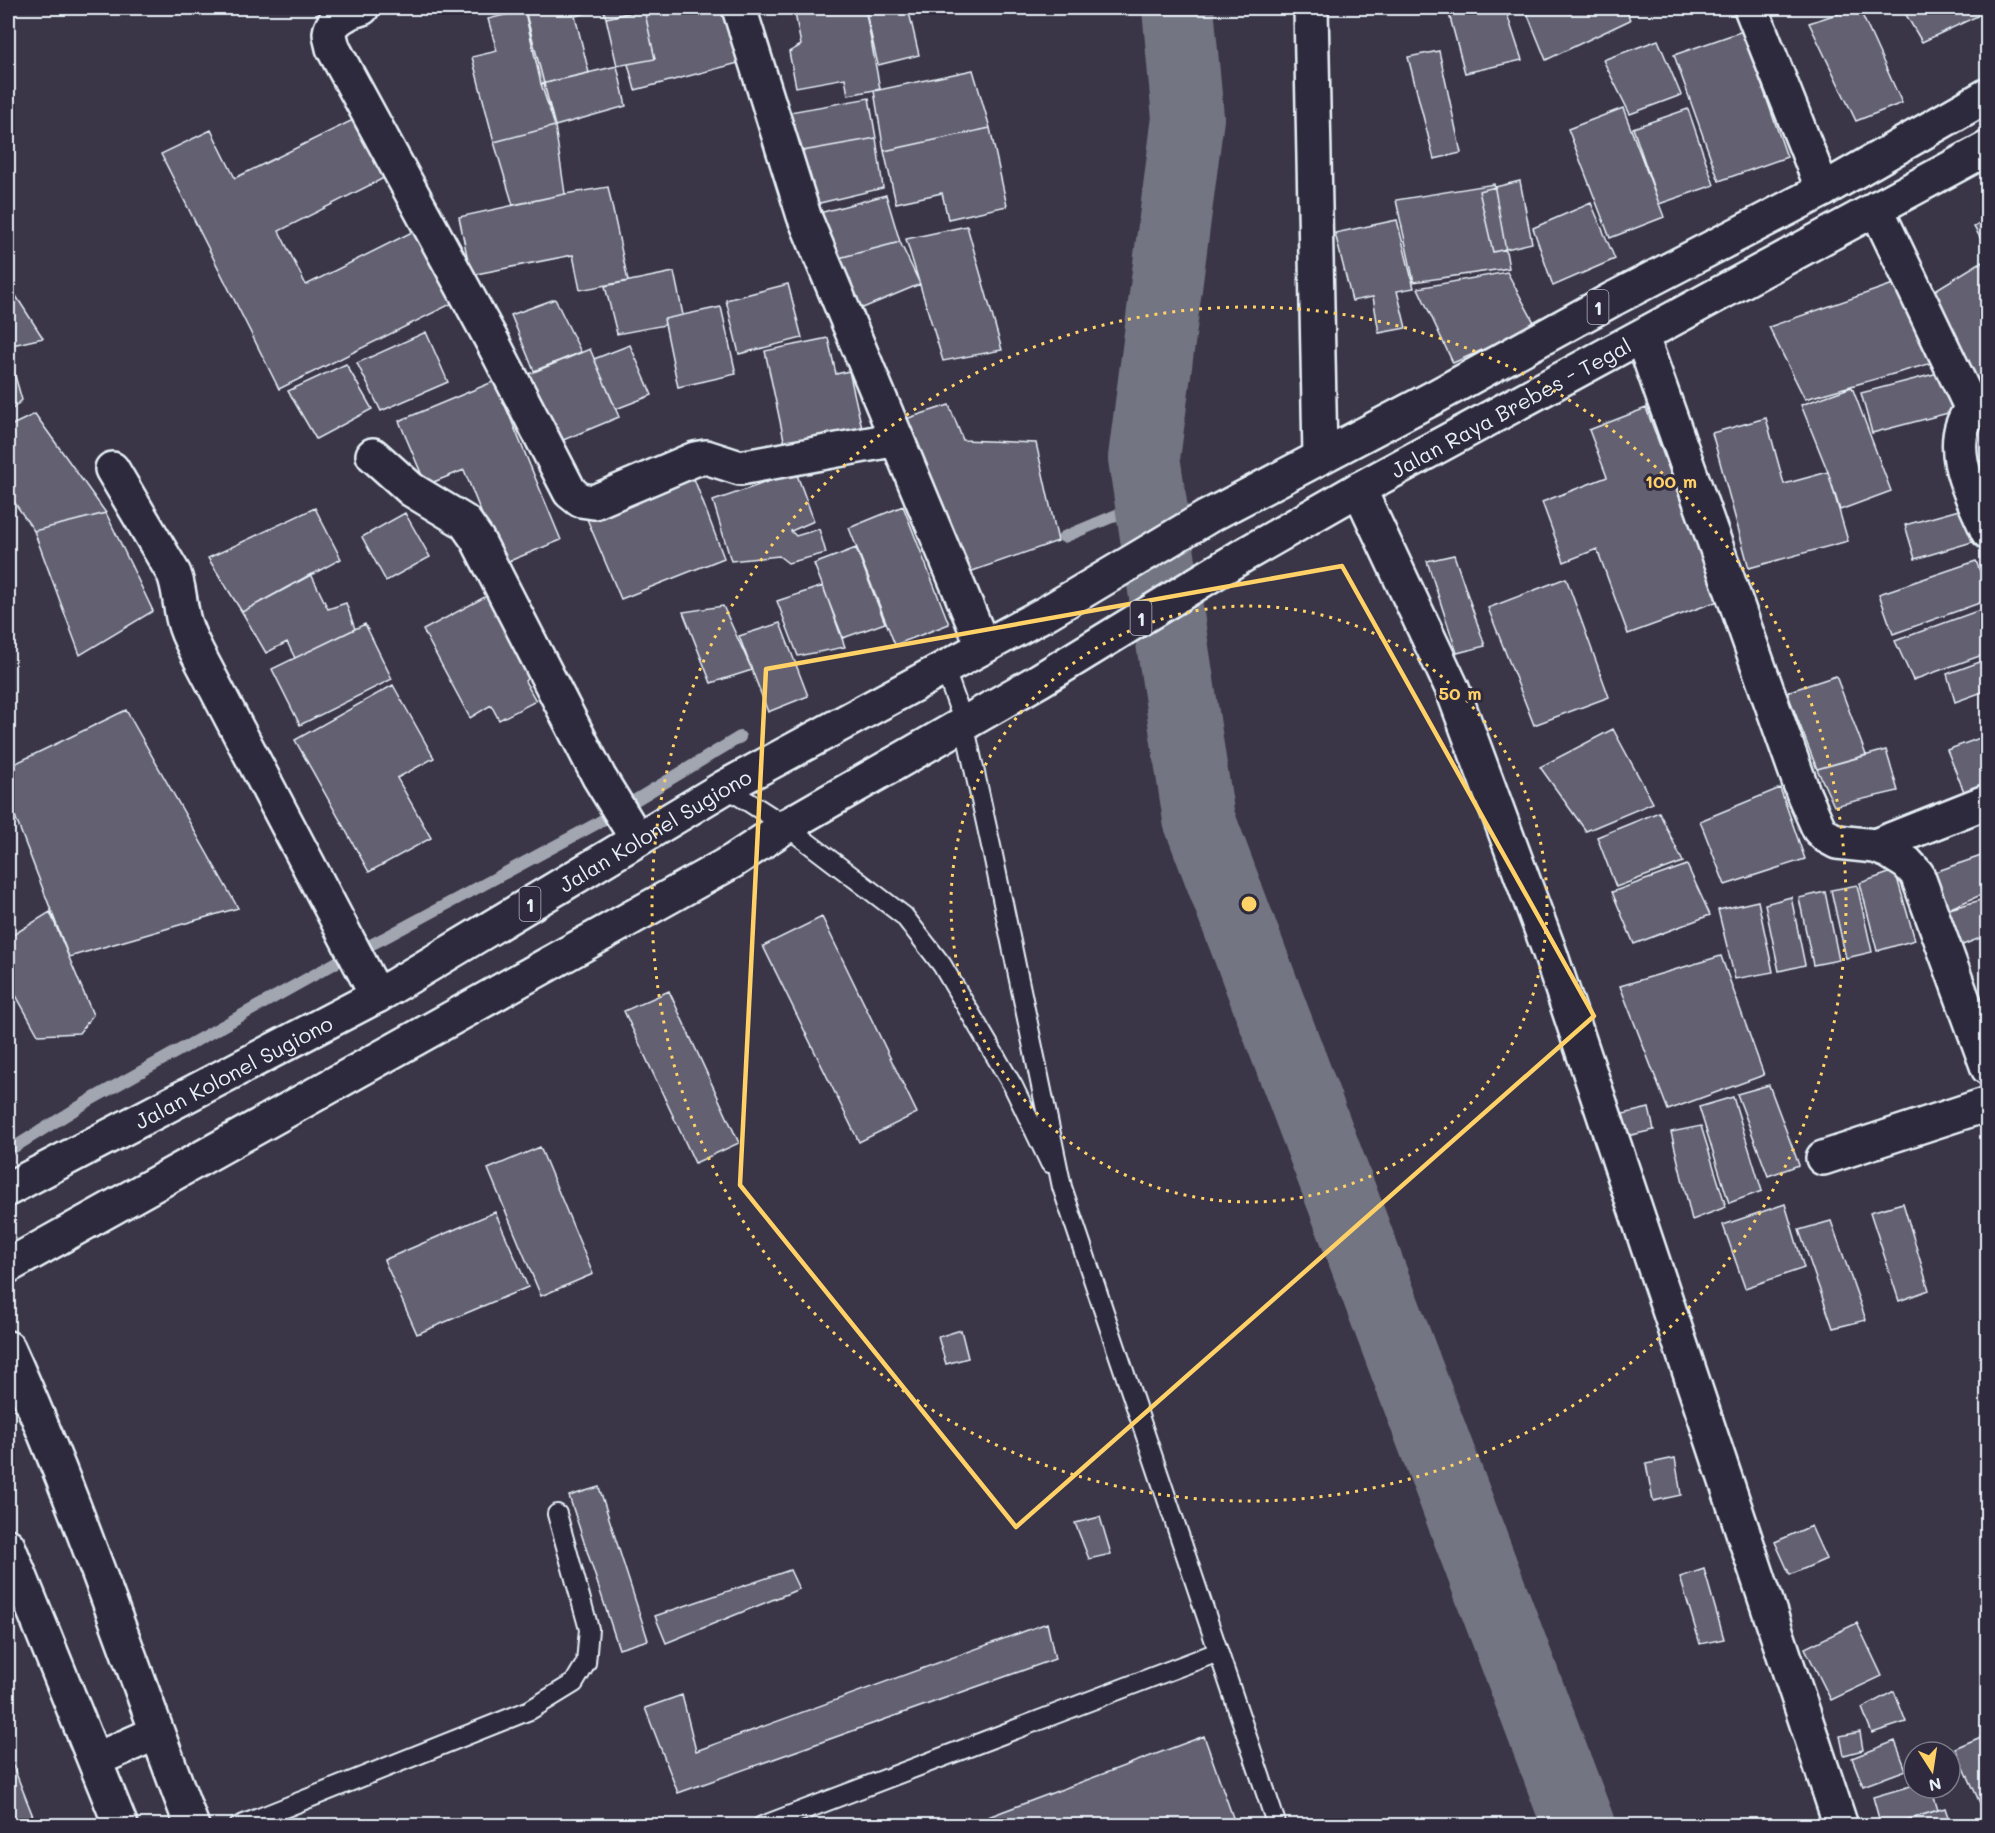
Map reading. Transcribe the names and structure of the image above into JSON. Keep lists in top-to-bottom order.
{
  "streets": {
    "main road": ["1", "Jalan Raya Brebes - Tegal", "Jalan Kolonel Sugiono"]
  },
  "crossings": [
    ["1", "Jalan Raya Brebes - Tegal"],
    ["1", "Jalan Kolonel Sugiono"]
  ],
  "north": "bottom",
  "rings": ["100 m", "50 m"]
}
